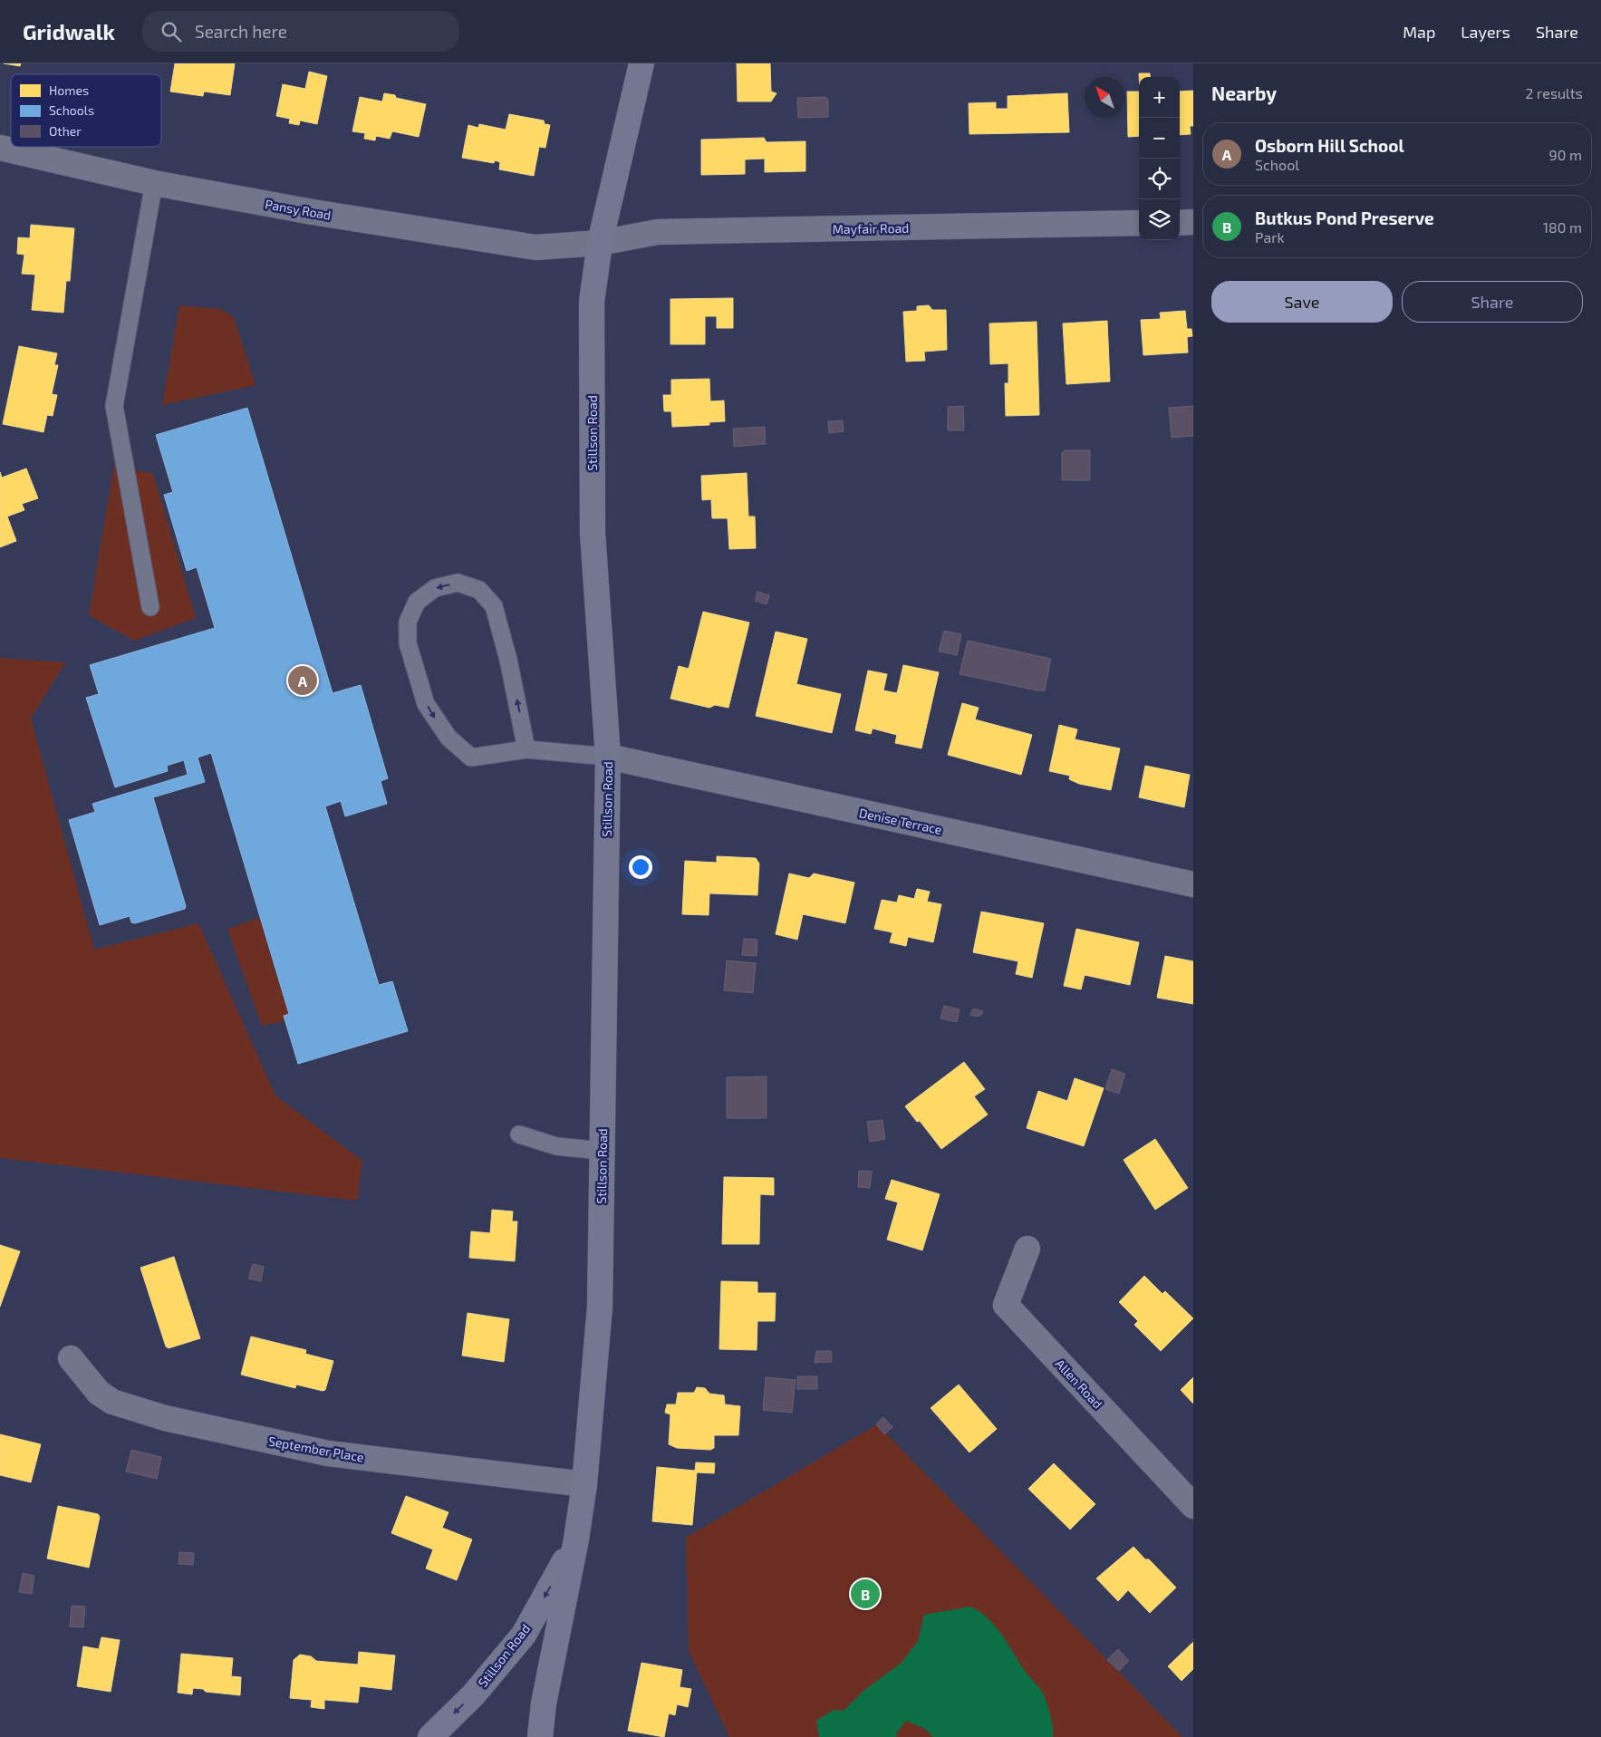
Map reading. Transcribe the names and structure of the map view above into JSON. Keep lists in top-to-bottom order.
{
  "streets": {
    "main road": ["Stillson Road"],
    "street": [
      "Pansy Road",
      "Mayfair Road",
      "Denise Terrace",
      "Allen Road",
      "September Place"
    ]
  },
  "crossings": [
    ["Pansy Road", "Mayfair Road"],
    ["Pansy Road", "Stillson Road"],
    ["Mayfair Road", "Stillson Road"],
    ["Stillson Road", "Denise Terrace"],
    ["Stillson Road", "September Place"]
  ],
  "legend": ["Homes", "Schools", "Other"],
  "north": "top left",
  "page": {
    "header": "Gridwalk",
    "search": "Search here",
    "nav": ["Map", "Layers", "Share"],
    "heading": ["Nearby", "2 results"],
    "map_buttons": ["+", "−"],
    "list": [
      {
        "mark": "A",
        "name": "Osborn Hill School",
        "note": "School",
        "value": "90 m"
      },
      {
        "mark": "B",
        "name": "Butkus Pond Preserve",
        "note": "Park",
        "value": "180 m"
      }
    ],
    "buttons": ["Save", "Share"],
    "pins": ["A", "B"]
  }
}
